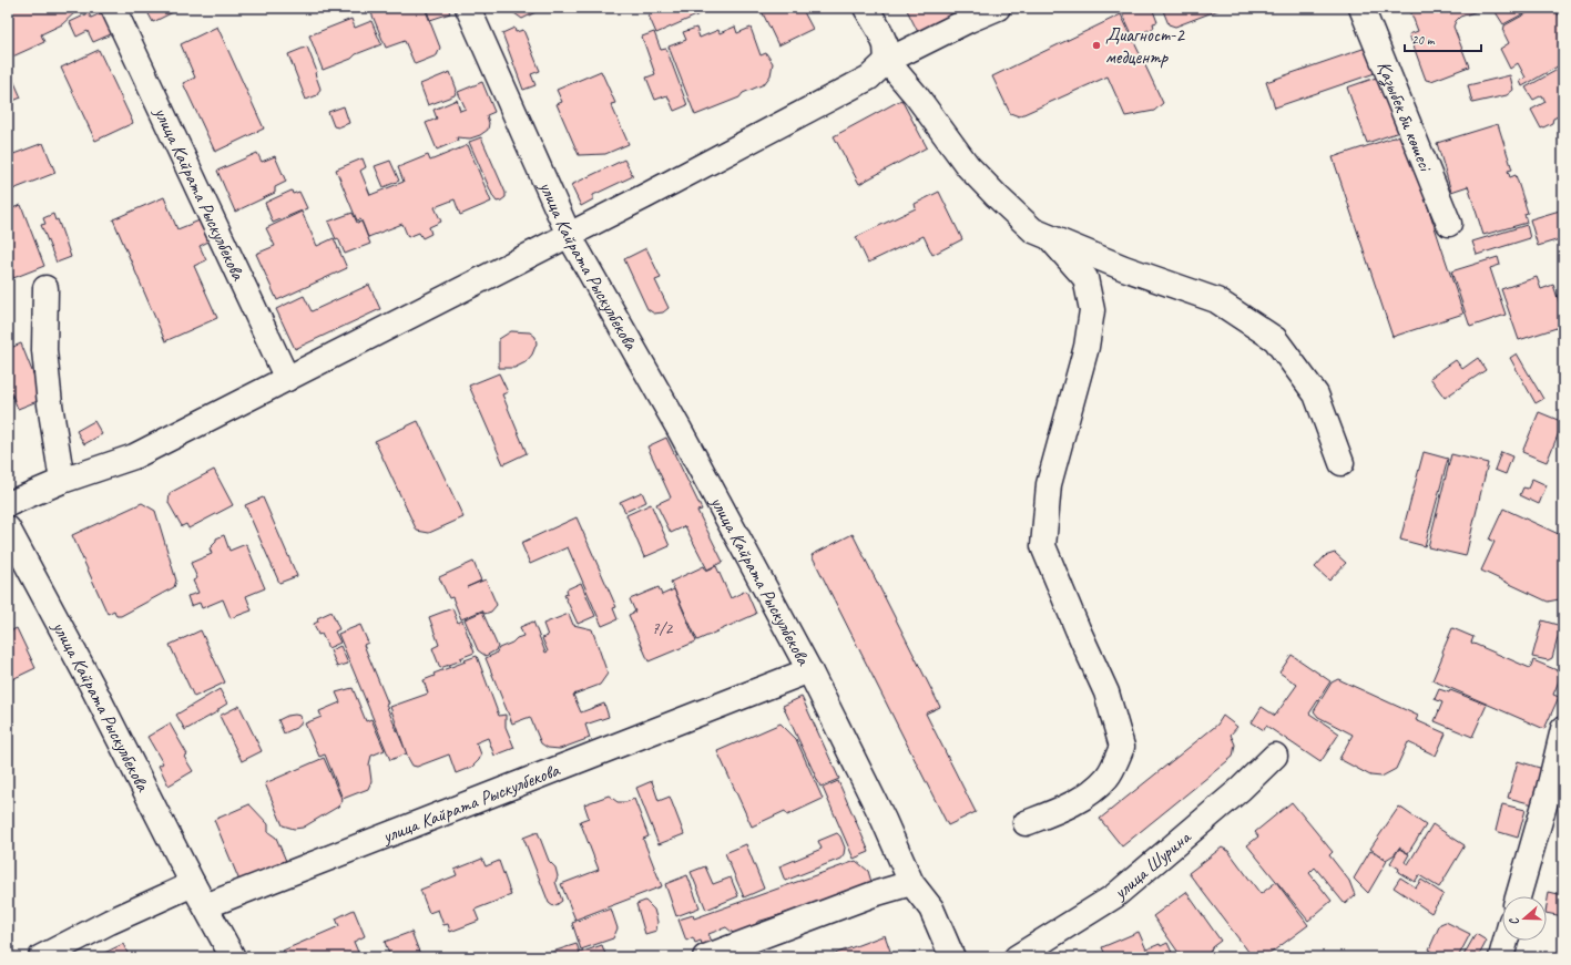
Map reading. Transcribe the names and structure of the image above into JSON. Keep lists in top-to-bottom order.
{
  "streets": {
    "street": ["Қазыбек би көшесі", "улица Кайрата Рыскулбекова", "улица Шурина"]
  },
  "places": ["Диагност-2 медцентр"],
  "house_numbers": ["7/2"],
  "scale_bar": "20 m",
  "north": "left"
}
